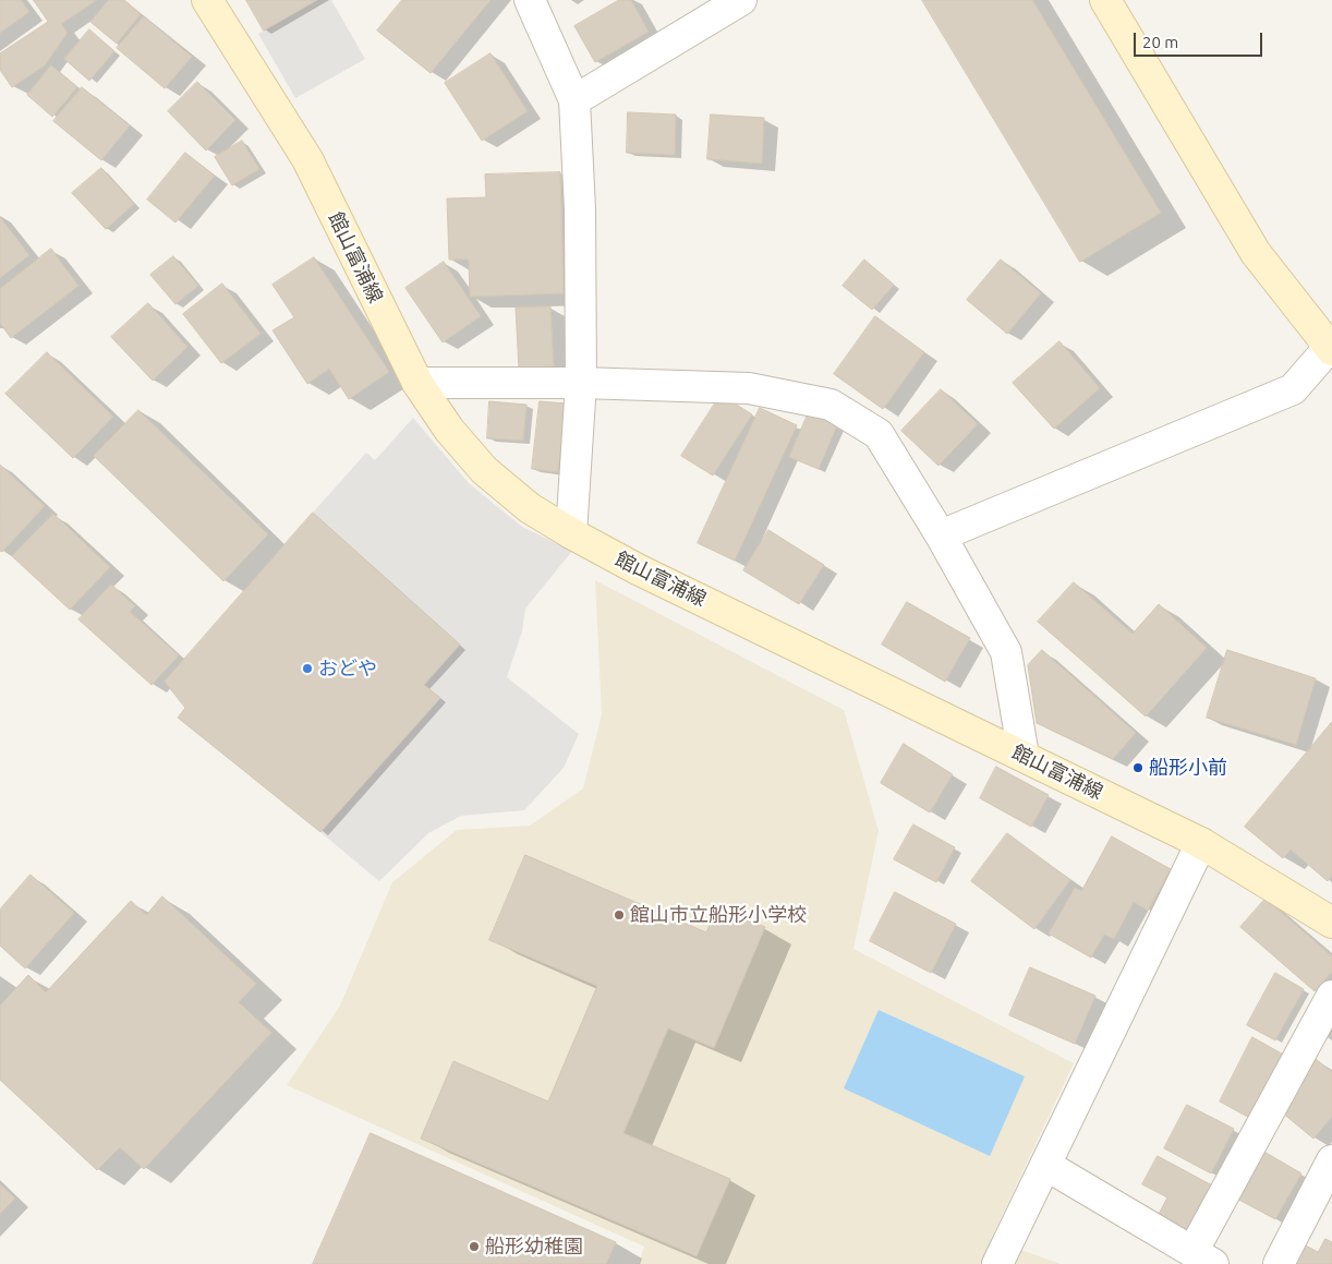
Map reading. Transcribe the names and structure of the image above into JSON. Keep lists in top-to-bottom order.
{
  "streets": {
    "main road": ["館山富浦線"]
  },
  "places": [
    "おどや",
    "船形小前",
    "館山市立船形小学校",
    "船形幼稚園"
  ],
  "scale_bar": "20 m"
}
